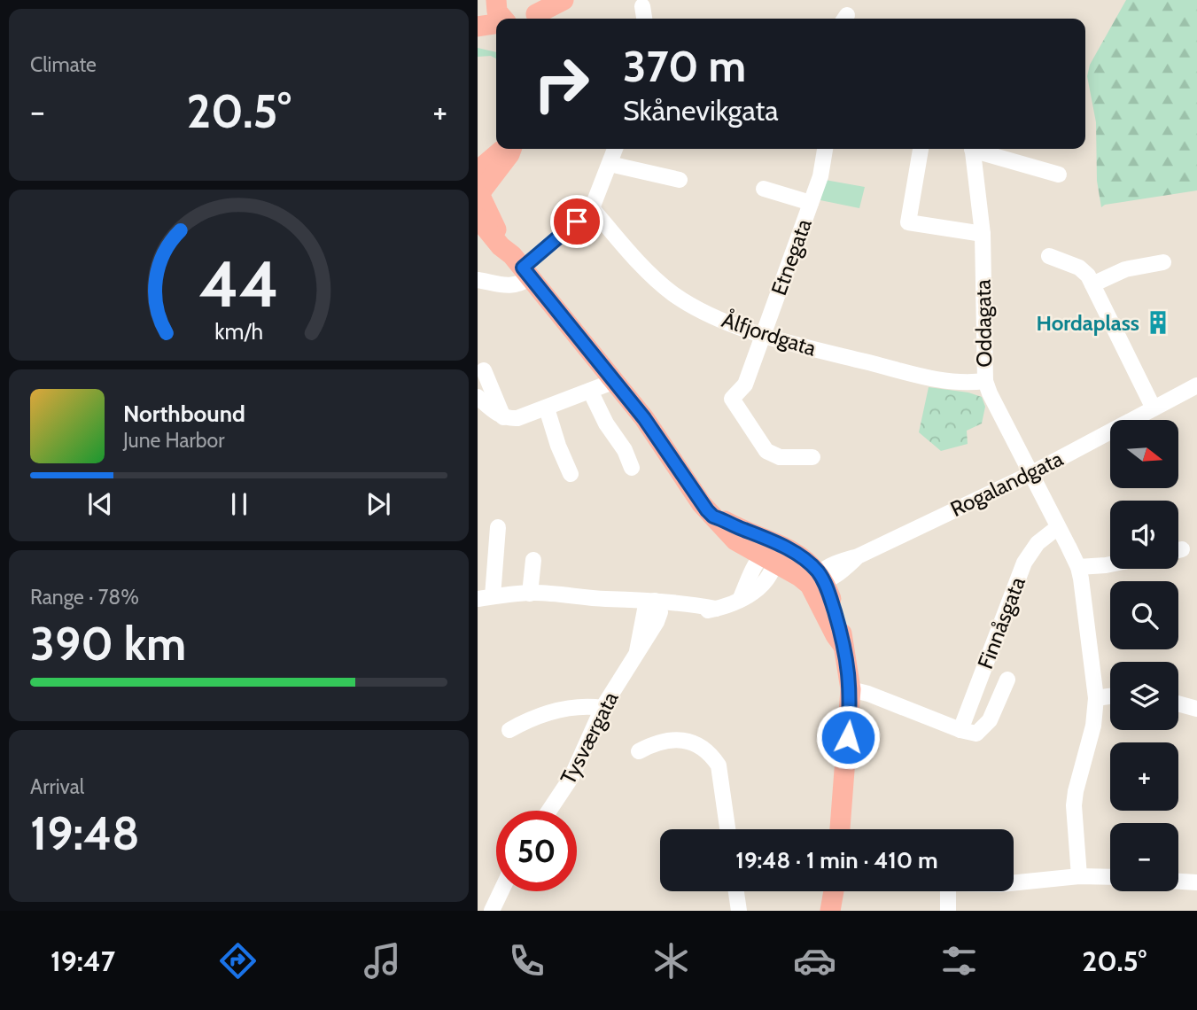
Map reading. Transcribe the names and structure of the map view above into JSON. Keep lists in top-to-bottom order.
{
  "streets": {
    "street": [
      "Etnegata",
      "Oddagata",
      "Ålfjordgata",
      "Rogalandgata",
      "Finnåsgata",
      "Tysværgata"
    ]
  },
  "crossings": [
    ["Etnegata", "Ålfjordgata"],
    ["Oddagata", "Ålfjordgata"],
    ["Oddagata", "Rogalandgata"],
    ["Oddagata", "Finnåsgata"]
  ],
  "places": {
    "building": ["Hordaplass"]
  },
  "north": "right",
  "page": {
    "tile": [
      "Climate",
      ["Range · 78%", "390 km"],
      ["Arrival", "19:48"]
    ],
    "turn": ["370 m", "Skånevikgata"],
    "heat": ["−", "20.5°", "+"],
    "song": ["Northbound", "June Harbor"],
    "map_buttons": ["+", "−"],
    "limit": "50",
    "trip": "19:48 · 1 min · 410 m",
    "tabs": ["19:47", "20.5°"],
    "gauge": ["44", "km/h"]
  }
}
